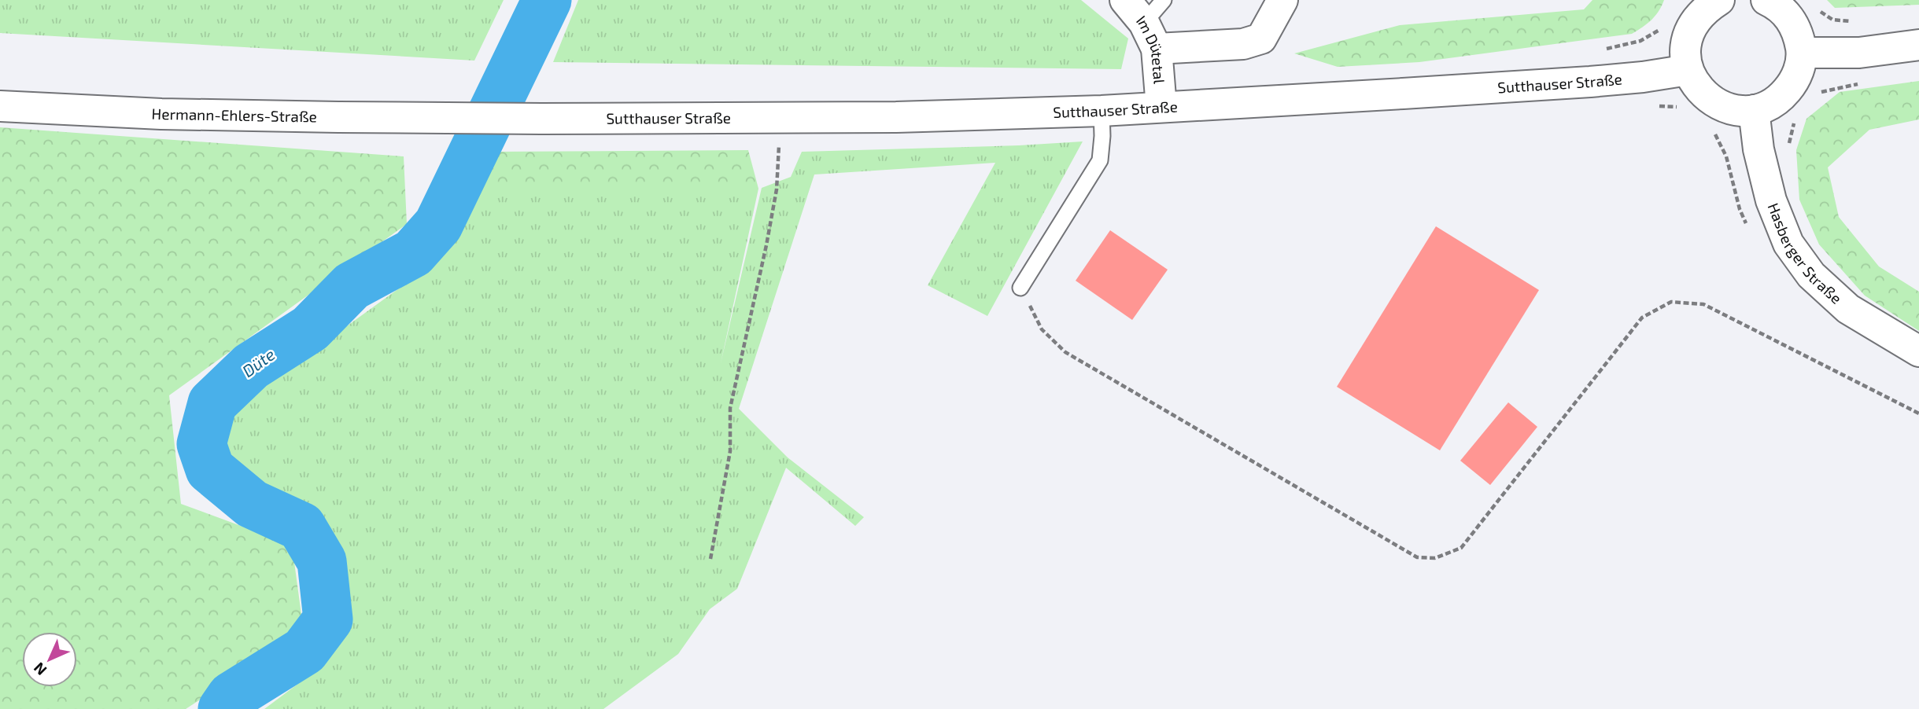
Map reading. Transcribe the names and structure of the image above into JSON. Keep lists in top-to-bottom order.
{
  "streets": {
    "street": [
      "Im Dütetal",
      "Sutthauser Straße",
      "Hermann-Ehlers-Straße",
      "Hasberger Straße"
    ]
  },
  "crossings": [
    ["Im Dütetal", "Sutthauser Straße"],
    ["Sutthauser Straße", "Hermann-Ehlers-Straße"]
  ],
  "water": ["Düte"],
  "north": "bottom left"
}
